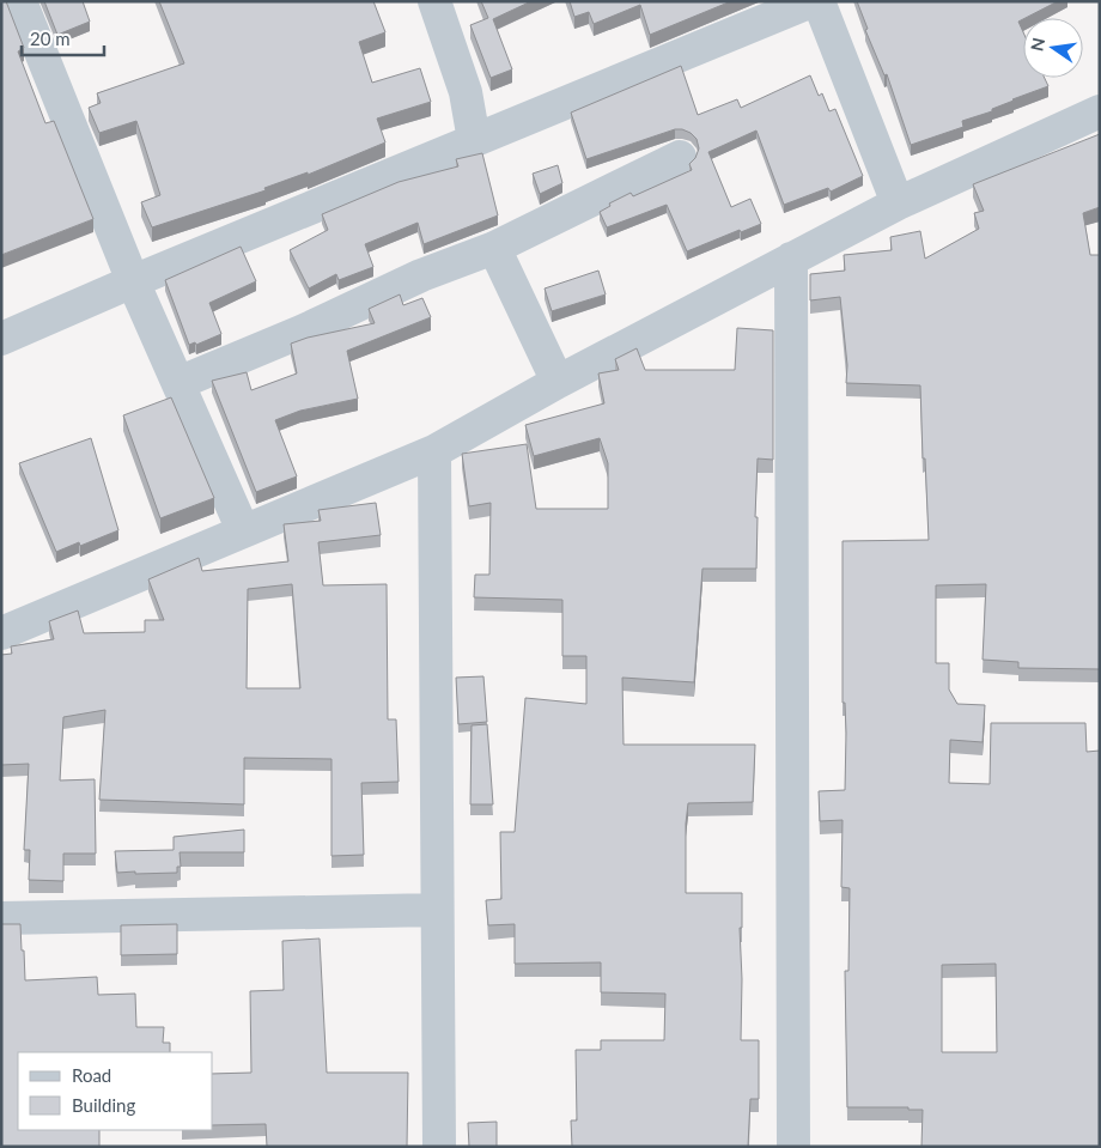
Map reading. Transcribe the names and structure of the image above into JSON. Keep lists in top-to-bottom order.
{
  "legend": ["Road", "Building"],
  "scale_bar": "20 m",
  "north": "left"
}
